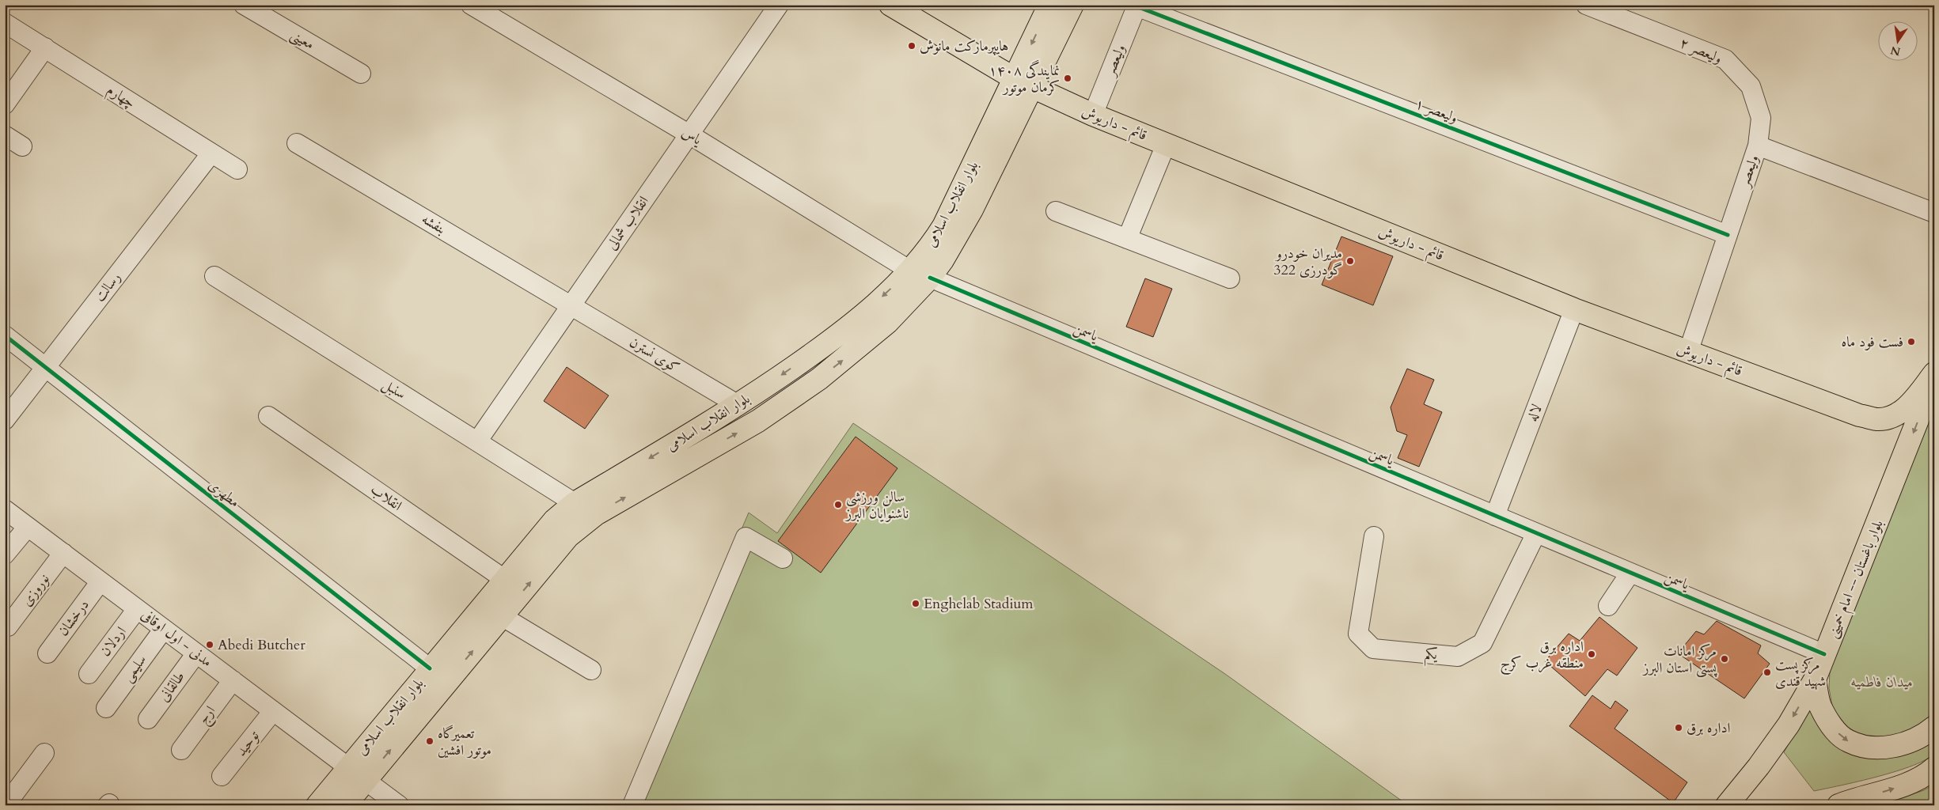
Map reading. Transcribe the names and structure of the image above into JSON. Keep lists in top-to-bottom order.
{
  "streets": {
    "main road": ["قائم - داریوش", "بلوار انقلاب اسلامی", "بلوار باغستان -- امام خمینی"],
    "street": [
      "معینی",
      "ولیعصر ۲",
      "ولیعصر",
      "چهارم",
      "ولیعصر ۱",
      "یاس",
      "انقلاب شمالی",
      "بنفشه",
      "رسالت",
      "یاسمن",
      "کوی نسترن",
      "سنبل",
      "لاله",
      "مطهری",
      "انقلاب",
      "نوروزی",
      "درخشان",
      "مدنی - اول اوقافی",
      "اردلان",
      "یکم",
      "سلیمی",
      "طالقانی",
      "ارج",
      "توحید"
    ]
  },
  "crossings": [
    ["ولیعصر ۲", "ولیعصر"],
    ["ولیعصر", "ولیعصر ۱"],
    ["ولیعصر", "قائم - داریوش"],
    ["چهارم", "رسالت"],
    ["قائم - داریوش", "بلوار انقلاب اسلامی"],
    ["قائم - داریوش", "لاله"],
    ["یاس", "بلوار انقلاب اسلامی"],
    ["یاس", "انقلاب شمالی"],
    ["بلوار انقلاب اسلامی", "یاسمن"],
    ["بلوار انقلاب اسلامی", "کوی نسترن"],
    ["بلوار انقلاب اسلامی", "سنبل"],
    ["بلوار انقلاب اسلامی", "مطهری"],
    ["بلوار انقلاب اسلامی", "انقلاب"],
    ["بلوار انقلاب اسلامی", "مدنی - اول اوقافی"],
    ["انقلاب شمالی", "بنفشه"],
    ["انقلاب شمالی", "کوی نسترن"],
    ["انقلاب شمالی", "سنبل"],
    ["بنفشه", "کوی نسترن"],
    ["رسالت", "مطهری"],
    ["یاسمن", "لاله"],
    ["یاسمن", "بلوار باغستان -- امام خمینی"],
    ["یاسمن", "یکم"],
    ["نوروزی", "مدنی - اول اوقافی"],
    ["درخشان", "مدنی - اول اوقافی"],
    ["مدنی - اول اوقافی", "اردلان"],
    ["مدنی - اول اوقافی", "سلیمی"],
    ["مدنی - اول اوقافی", "طالقانی"],
    ["مدنی - اول اوقافی", "ارج"],
    ["مدنی - اول اوقافی", "توحید"]
  ],
  "one_way": ["بلوار باغستان -- امام خمینی"],
  "parks": ["میدان فاطمیه"],
  "places": [
    "هایپرمارکت مانوش",
    "نمایندگی ۱۴۰۸ کرمان موتور",
    "مدیران خودرو گودرزی 322",
    "فست فود ماه",
    "سالن ورزشی ناشنوایان البرز",
    "Enghelab Stadium",
    "Abedi Butcher",
    "اداره برق منطقه غرب کرج",
    "مرکز امانات پستی استان البرز",
    "مرکز پست شهید قندی",
    "اداره برق",
    "تعمیرگاه موتور افشین"
  ],
  "north": "bottom"
}
